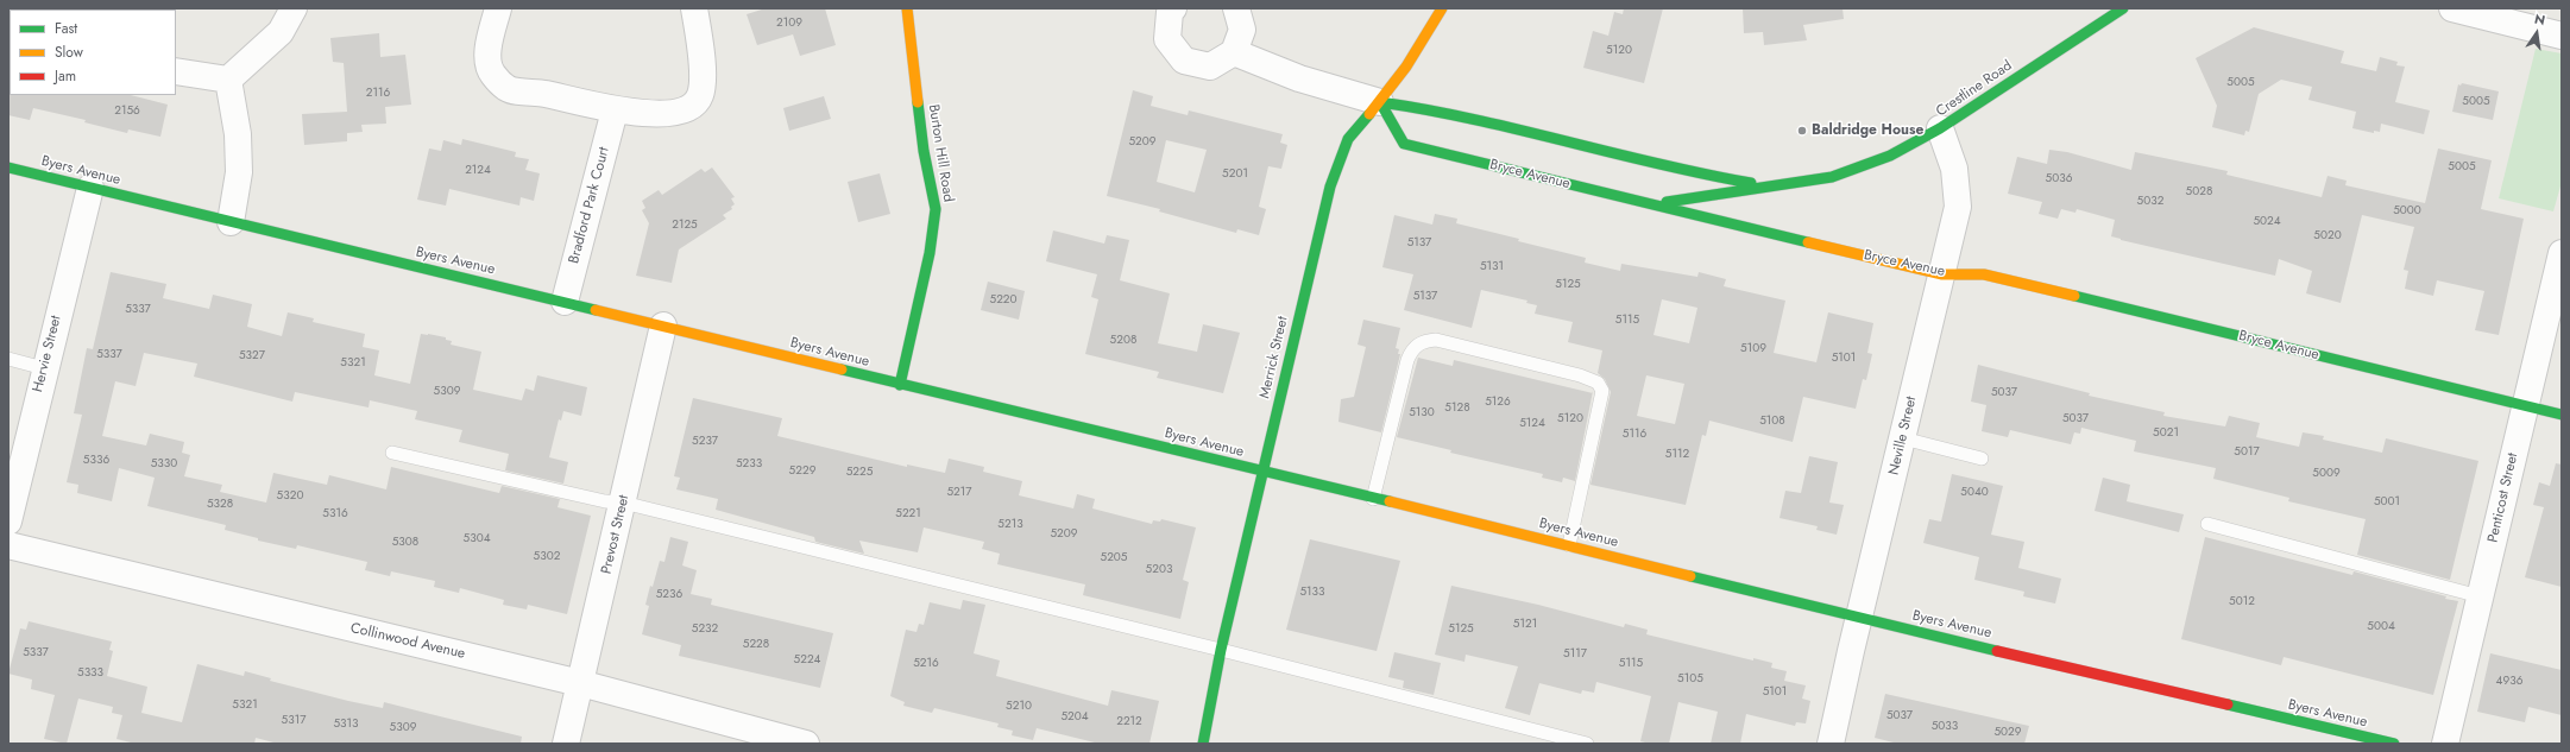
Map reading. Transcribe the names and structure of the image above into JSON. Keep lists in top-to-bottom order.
{
  "streets": {
    "street": [
      "Crestline Road",
      "Burton Hill Road",
      "Byers Avenue",
      "Bryce Avenue",
      "Bradford Park Court",
      "Hervie Street",
      "Merrick Street",
      "Neville Street",
      "Penticost Street",
      "Prevost Street",
      "Collinwood Avenue"
    ]
  },
  "crossings": [
    ["Crestline Road", "Bryce Avenue"],
    ["Crestline Road", "Neville Street"],
    ["Burton Hill Road", "Byers Avenue"],
    ["Byers Avenue", "Bradford Park Court"],
    ["Byers Avenue", "Hervie Street"],
    ["Byers Avenue", "Merrick Street"],
    ["Byers Avenue", "Neville Street"],
    ["Byers Avenue", "Prevost Street"],
    ["Bryce Avenue", "Merrick Street"],
    ["Bryce Avenue", "Neville Street"],
    ["Bryce Avenue", "Penticost Street"],
    ["Prevost Street", "Collinwood Avenue"]
  ],
  "places": ["Baldridge House"],
  "house_numbers": [
    "2109",
    "5120",
    "5005",
    "2116",
    "5005",
    "2156",
    "5209",
    "5005",
    "2124",
    "5201",
    "5036",
    "5028",
    "5032",
    "5000",
    "5024",
    "2125",
    "5020",
    "5137",
    "5131",
    "5125",
    "5137",
    "5220",
    "5337",
    "5115",
    "5208",
    "5109",
    "5337",
    "5327",
    "5101",
    "5321",
    "5309",
    "5037",
    "5126",
    "5128",
    "5130",
    "5120",
    "5037",
    "5108",
    "5124",
    "5021",
    "5116",
    "5237",
    "5017",
    "5112",
    "5336",
    "5330",
    "5233",
    "5229",
    "5225",
    "5009",
    "5217",
    "5040",
    "5320",
    "5001",
    "5328",
    "5316",
    "5221",
    "5213",
    "5209",
    "5304",
    "5308",
    "5302",
    "5205",
    "5203",
    "5133",
    "5236",
    "5012",
    "5121",
    "5004",
    "5232",
    "5125",
    "5228",
    "5337",
    "5117",
    "5224",
    "5216",
    "5115",
    "5333",
    "5105",
    "4936",
    "5101",
    "5321",
    "5210",
    "5037",
    "5204",
    "5317",
    "2212",
    "5313",
    "5033",
    "5309",
    "5029"
  ],
  "legend": ["Fast", "Slow", "Jam"],
  "north": "top"
}
